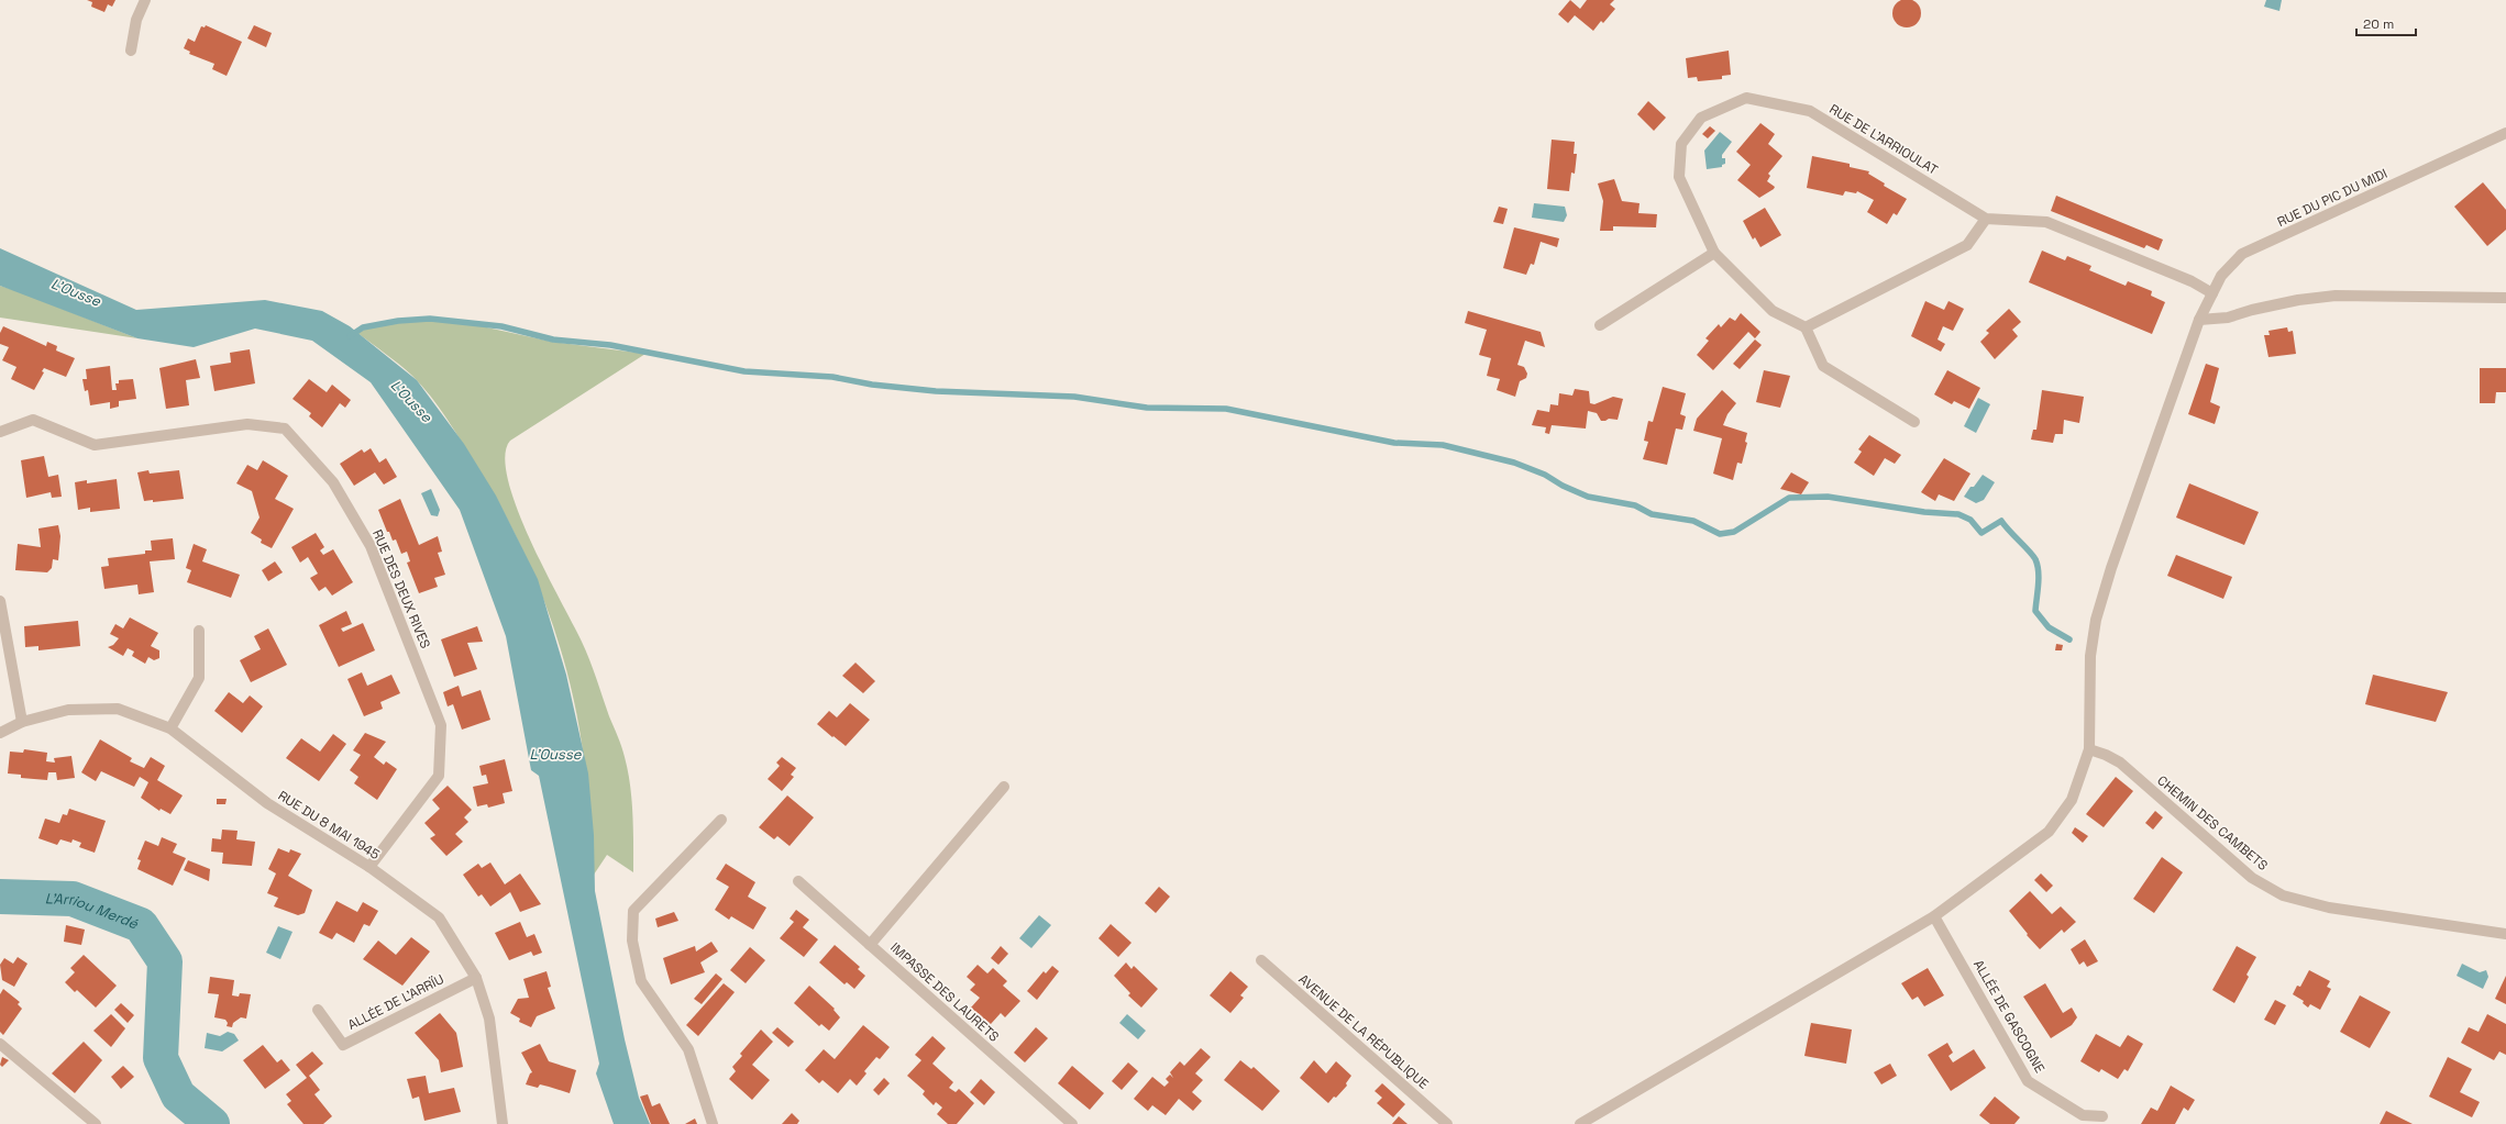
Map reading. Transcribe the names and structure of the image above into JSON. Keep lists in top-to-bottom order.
{
  "streets": {
    "street": [
      "RUE DE L'ARRIOULAT",
      "RUE DU PIC DU MIDI",
      "RUE DES DEUX RIVES",
      "CHEMIN DES CAMBETS",
      "RUE DU 8 MAI 1945",
      "IMPASSE DES LAURETS",
      "ALLÉE DE L'ARRÏU",
      "ALLÉE DE GASCOGNE",
      "AVENUE DE LA RÉPUBLIQUE"
    ]
  },
  "crossings": [
    ["RUE DU PIC DU MIDI", "CHEMIN DES CAMBETS"],
    ["RUE DU PIC DU MIDI", "ALLÉE DE GASCOGNE"],
    ["RUE DES DEUX RIVES", "RUE DU 8 MAI 1945"],
    ["RUE DU 8 MAI 1945", "ALLÉE DE L'ARRÏU"]
  ],
  "water": ["L'Ousse", "L'Arriou Merdé"],
  "scale_bar": "20 m"
}
